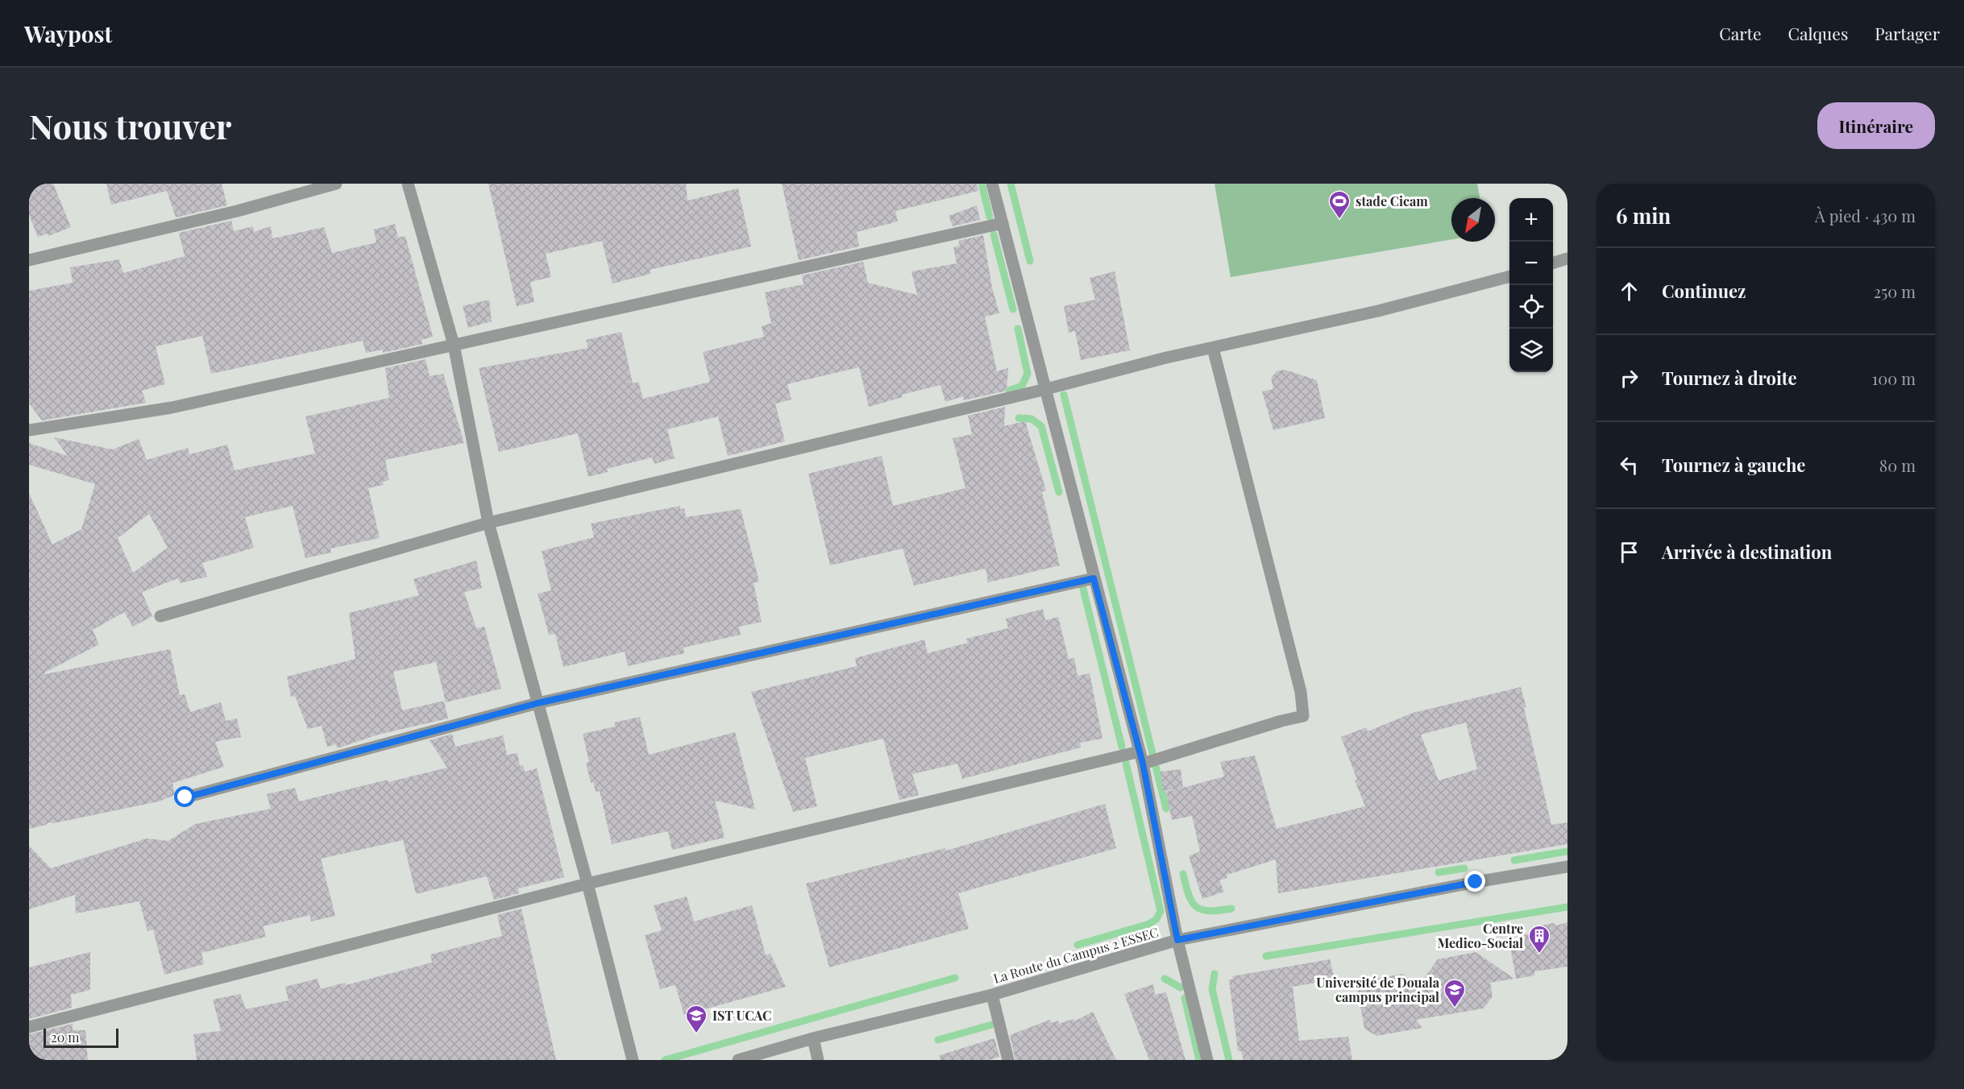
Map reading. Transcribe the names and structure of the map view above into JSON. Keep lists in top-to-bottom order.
{
  "streets": {
    "street": ["La Route du Campus 2 ESSEC"]
  },
  "places": {
    "sports": ["stade Cicam"],
    "building": ["Centre Medico-Social"],
    "school or university": ["Université de Douala campus principal", "IST UCAC"]
  },
  "scale_bar": "20 m",
  "north": "bottom left",
  "page": {
    "header": "Waypost",
    "nav": ["Carte", "Calques", "Partager"],
    "buttons": "Itinéraire",
    "title": "Nous trouver",
    "heading": ["6 min", "À pied · 430 m"],
    "map_buttons": ["+", "−"],
    "list": [
      ["Continuez", "250 m"],
      ["Tournez à droite", "100 m"],
      ["Tournez à gauche", "80 m"],
      "Arrivée à destination"
    ],
    "scale": "20 m"
  }
}
